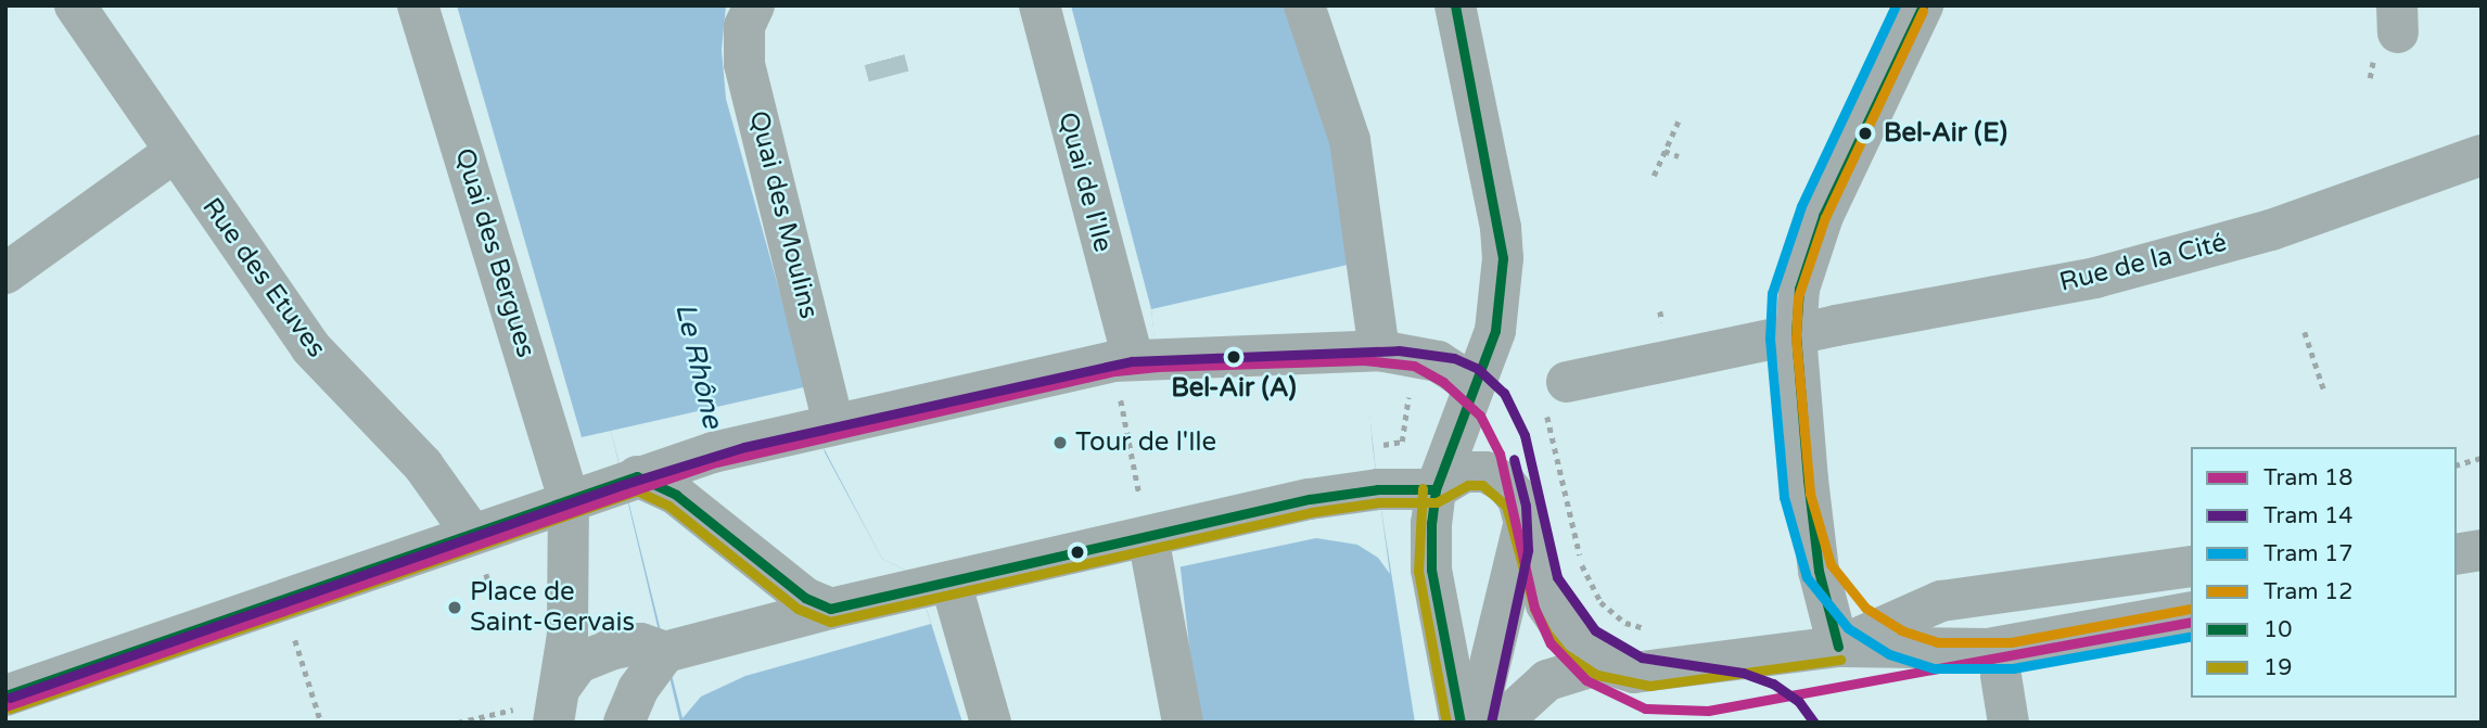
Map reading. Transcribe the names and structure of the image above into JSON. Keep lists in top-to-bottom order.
{
  "streets": {
    "street": [
      "Quai de l'Ile",
      "Quai des Moulins",
      "Quai des Bergues",
      "Rue de la Cité",
      "Rue des Etuves"
    ]
  },
  "water": ["Le Rhône"],
  "places": [
    "Bel-Air (E)",
    "Bel-Air (A)",
    "Tour de l'Ile",
    "Place de Saint-Gervais"
  ],
  "lines": [
    "tram line 17",
    "transit line 10",
    "tram line 12",
    "tram line 14",
    "tram line 18",
    "transit line 19"
  ],
  "legend": [
    "Tram 18",
    "Tram 14",
    "Tram 17",
    "Tram 12",
    "10",
    "19"
  ]
}
